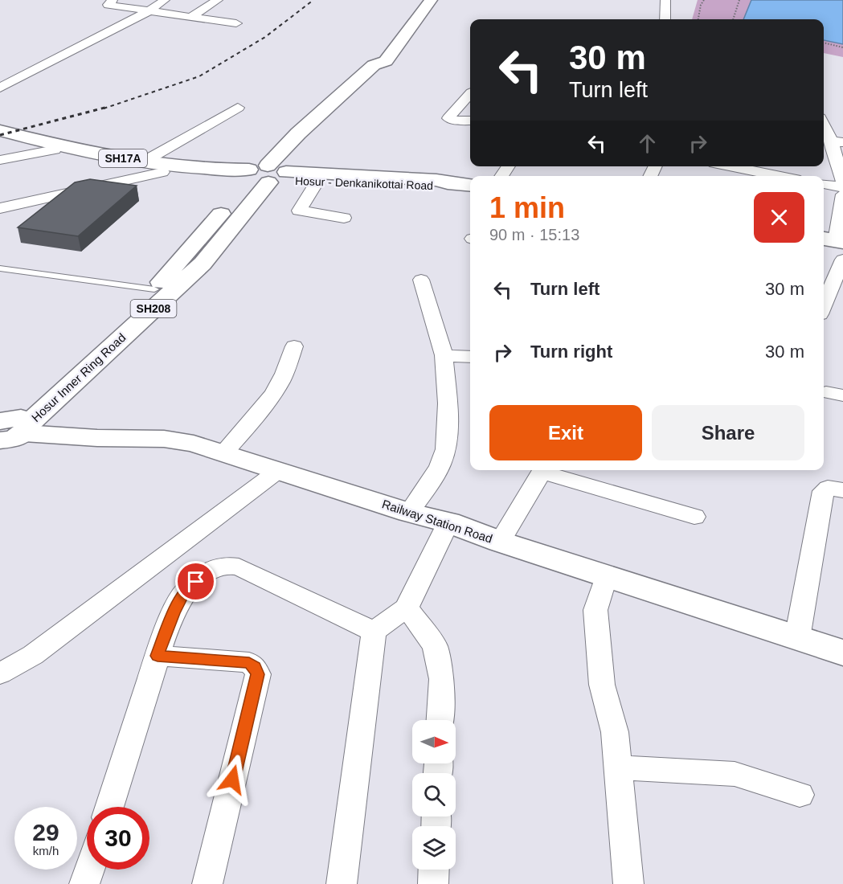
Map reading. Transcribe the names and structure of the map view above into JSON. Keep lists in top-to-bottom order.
{
  "streets": {
    "main road": [
      "SH17A",
      "Hosur - Denkanikottai Road",
      "SH208",
      "Hosur Inner Ring Road",
      "Railway Station Road"
    ]
  },
  "crossings": [
    ["Hosur - Denkanikottai Road", "Hosur Inner Ring Road"],
    ["Hosur Inner Ring Road", "Railway Station Road"]
  ],
  "north": "right",
  "page": {
    "turn": ["30 m", "Turn left"],
    "heading": ["1 min", "90 m · 15:13"],
    "list": [
      {
        "name": "Turn left",
        "value": "30 m"
      },
      {
        "name": "Turn right",
        "value": "30 m"
      }
    ],
    "buttons": ["Exit", "Share"],
    "speed": "29 km/h",
    "limit": "30"
  }
}
